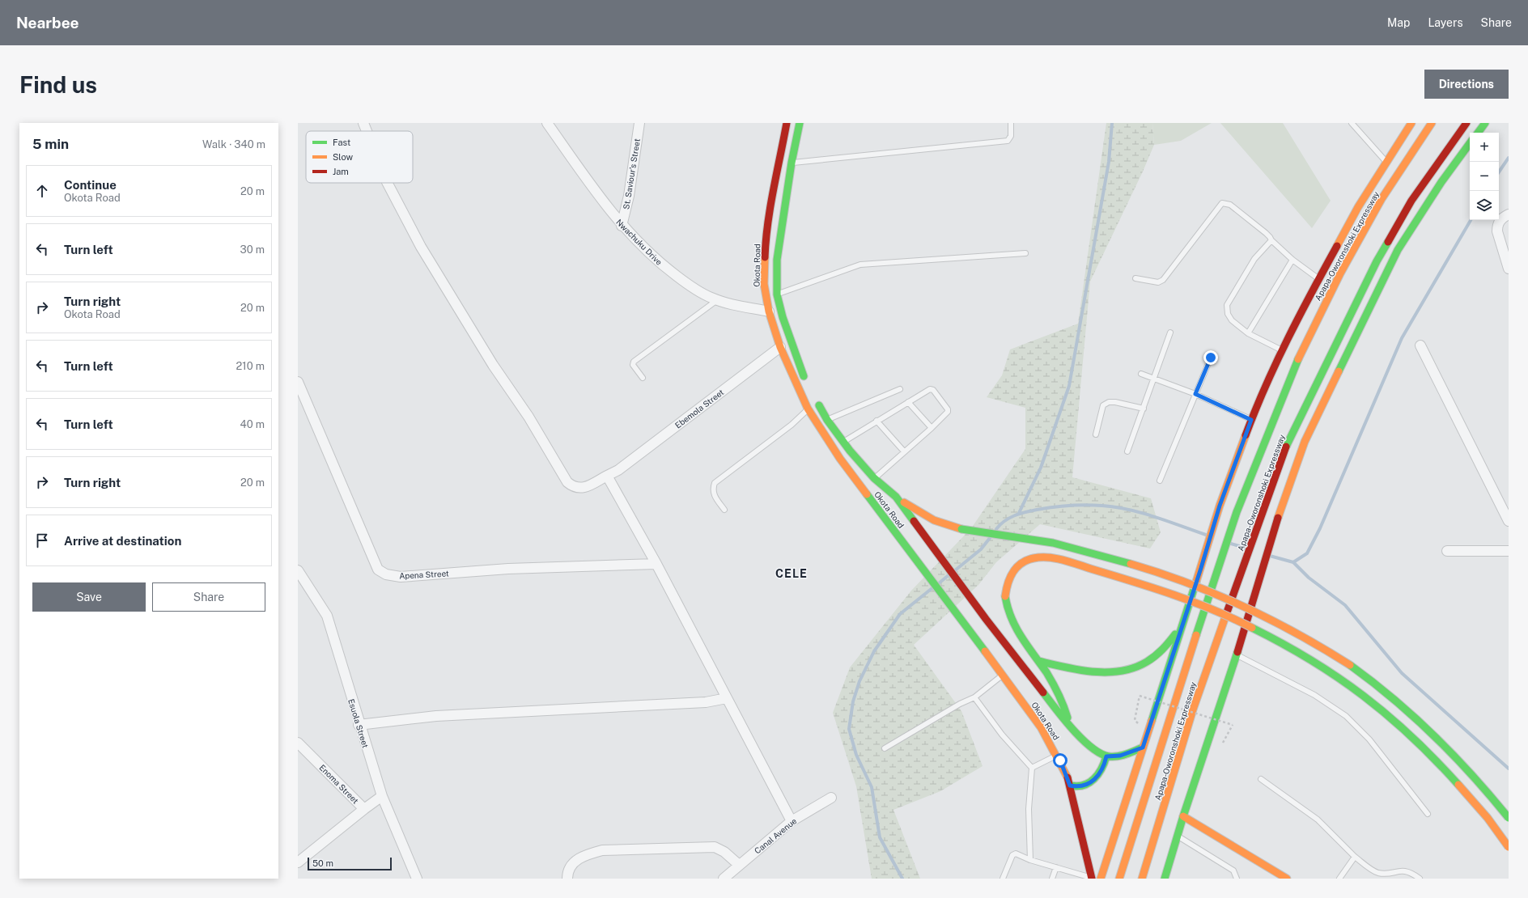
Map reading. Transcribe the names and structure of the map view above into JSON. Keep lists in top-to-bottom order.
{
  "streets": {
    "main road": ["Apapa-Oworonshoki Expressway", "Okota Road"],
    "street": [
      "St. Saviour's Street",
      "Nwachuku Drive",
      "Ebemola Street",
      "Apena Street",
      "Esuola Street",
      "Enoma Street",
      "Canal Avenue"
    ]
  },
  "crossings": [
    ["St. Saviour's Street", "Nwachuku Drive"],
    ["Nwachuku Drive", "Okota Road"],
    ["Okota Road", "Ebemola Street"],
    ["Esuola Street", "Enoma Street"]
  ],
  "districts": ["CELE"],
  "legend": ["Fast", "Slow", "Jam"],
  "scale_bar": "50 m",
  "page": {
    "header": "Nearbee",
    "nav": ["Map", "Layers", "Share"],
    "buttons": [
      "Directions",
      ["Save", "Share"]
    ],
    "title": "Find us",
    "heading": ["5 min", "Walk · 340 m"],
    "map_buttons": ["+", "−"],
    "list": [
      ["Continue", "Okota Road", "20 m"],
      ["Turn left", "30 m"],
      ["Turn right", "Okota Road", "20 m"],
      ["Turn left", "210 m"],
      ["Turn left", "40 m"],
      ["Turn right", "20 m"],
      "Arrive at destination"
    ],
    "scale": "50 m"
  }
}
